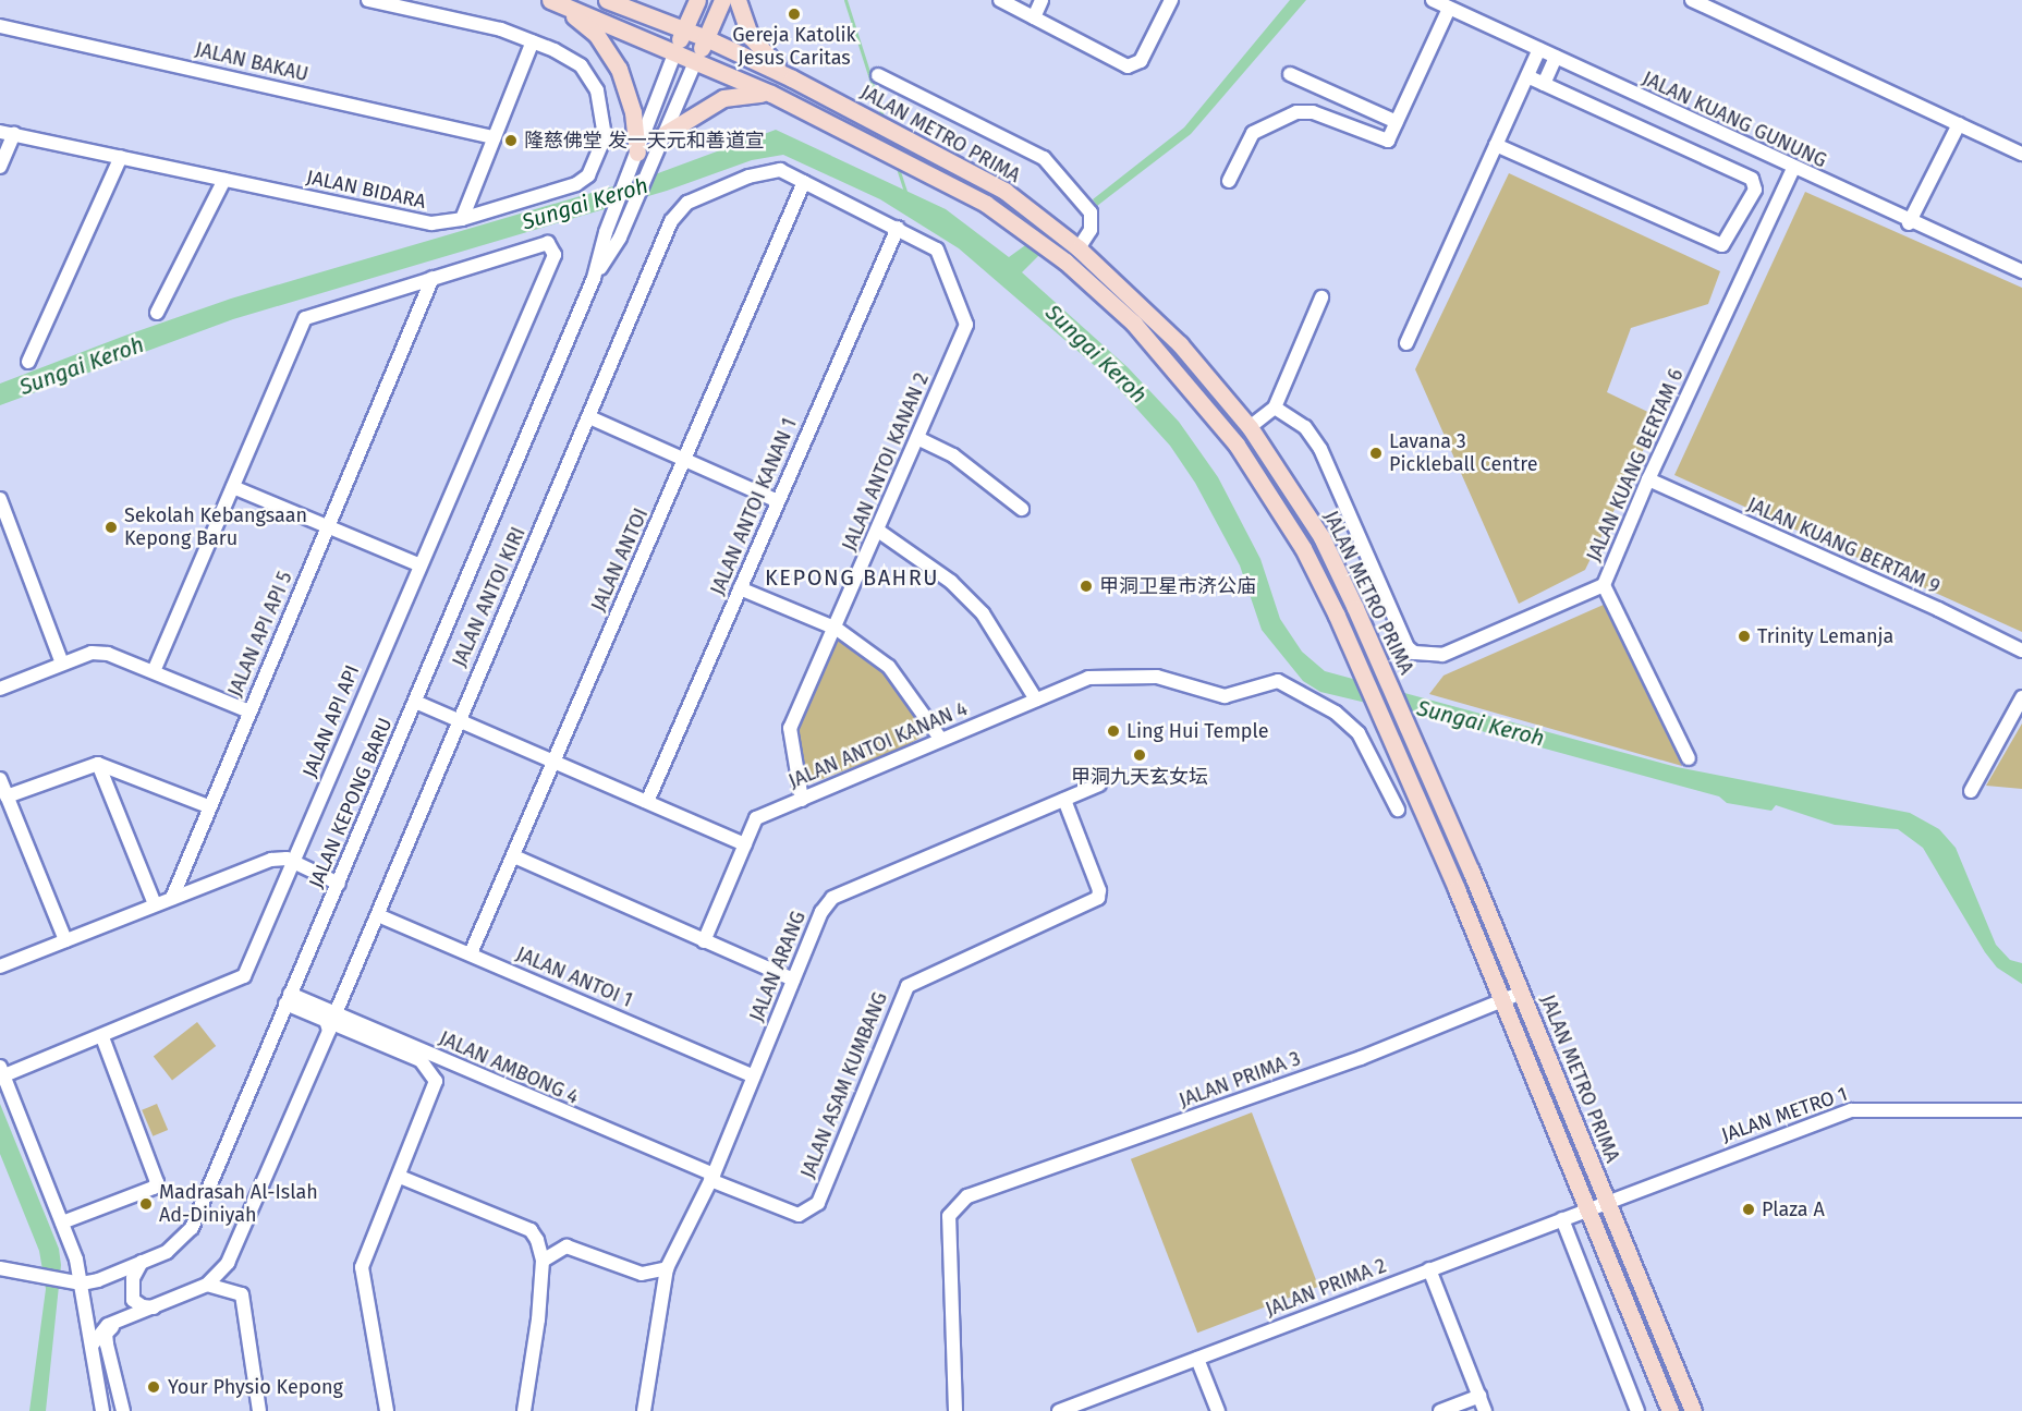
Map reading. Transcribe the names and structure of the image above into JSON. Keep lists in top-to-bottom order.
{
  "streets": {
    "main road": ["JALAN METRO PRIMA"],
    "street": [
      "JALAN BAKAU",
      "JALAN KUANG GUNUNG",
      "JALAN BIDARA",
      "JALAN ANTOI KANAN 2",
      "JALAN KUANG BERTAM 6",
      "JALAN ANTOI KANAN 1",
      "JALAN KUANG BERTAM 9",
      "JALAN ANTOI",
      "JALAN ANTOI KIRI",
      "JALAN API API 5",
      "JALAN API API",
      "JALAN ANTOI KANAN 4",
      "JALAN KEPONG BARU",
      "JALAN ARANG",
      "JALAN ANTOI 1",
      "JALAN AMBONG 4",
      "JALAN PRIMA 3",
      "JALAN ASAM KUMBANG",
      "JALAN METRO 1",
      "JALAN PRIMA 2"
    ]
  },
  "crossings": [
    ["JALAN KUANG GUNUNG", "JALAN KUANG BERTAM 6"],
    ["JALAN METRO PRIMA", "JALAN KEPONG BARU"],
    ["JALAN METRO PRIMA", "JALAN PRIMA 3"],
    ["JALAN METRO PRIMA", "JALAN METRO 1"],
    ["JALAN METRO PRIMA", "JALAN PRIMA 2"],
    ["JALAN ANTOI KANAN 2", "JALAN ANTOI KANAN 1"],
    ["JALAN ANTOI KANAN 2", "JALAN ANTOI KANAN 4"],
    ["JALAN KUANG BERTAM 6", "JALAN KUANG BERTAM 9"],
    ["JALAN ANTOI", "JALAN ANTOI KIRI"],
    ["JALAN ANTOI", "JALAN ANTOI 1"],
    ["JALAN ANTOI KIRI", "JALAN ANTOI 1"],
    ["JALAN ANTOI KIRI", "JALAN AMBONG 4"],
    ["JALAN API API 5", "JALAN API API"],
    ["JALAN KEPONG BARU", "JALAN AMBONG 4"],
    ["JALAN ARANG", "JALAN ANTOI 1"],
    ["JALAN ARANG", "JALAN AMBONG 4"],
    ["JALAN ARANG", "JALAN ASAM KUMBANG"],
    ["JALAN AMBONG 4", "JALAN ASAM KUMBANG"],
    ["JALAN METRO 1", "JALAN PRIMA 2"]
  ],
  "districts": ["KEPONG BAHRU"],
  "water": ["Sungai Keroh"],
  "places": [
    "Gereja Katolik Jesus Caritas",
    "隆慈佛堂 发一天元和善道宣",
    "Lavana 3 Pickleball Centre",
    "Sekolah Kebangsaan Kepong Baru",
    "甲洞卫星市济公庙",
    "Trinity Lemanja",
    "Ling Hui Temple",
    "甲洞九天玄女坛",
    "Madrasah Al-Islah Ad-Diniyah",
    "Plaza A",
    "Your Physio Kepong"
  ]
}
